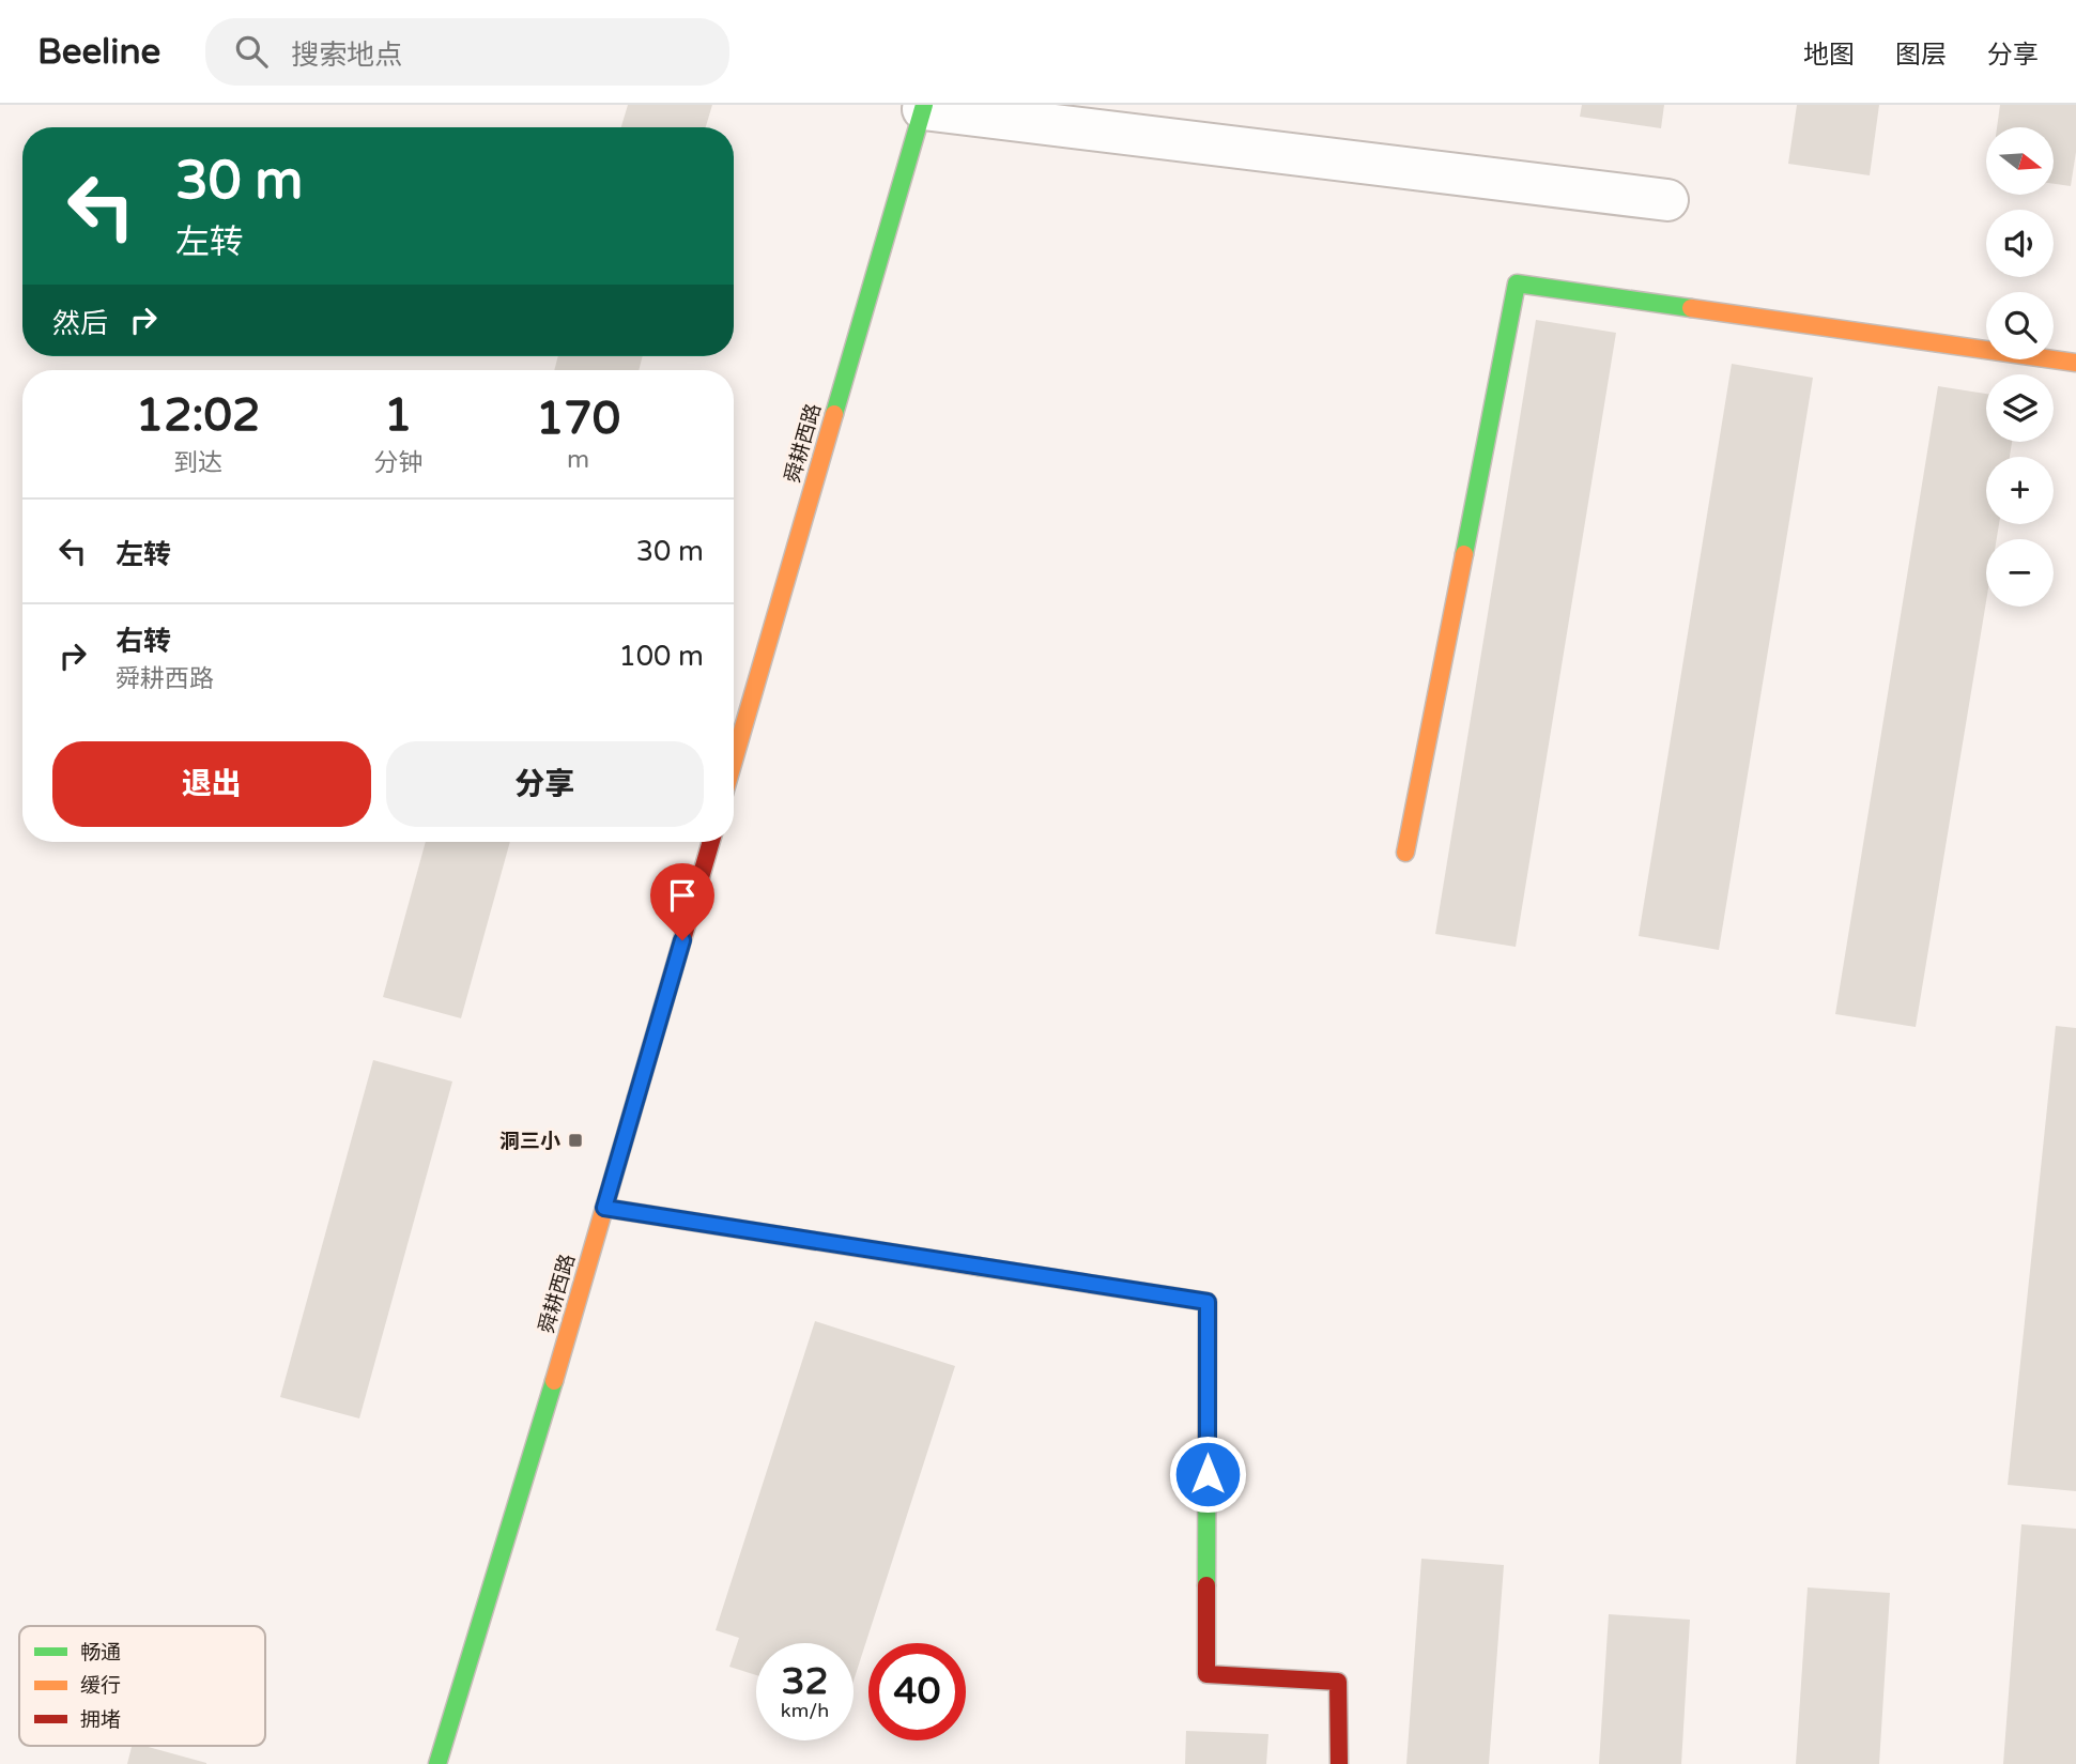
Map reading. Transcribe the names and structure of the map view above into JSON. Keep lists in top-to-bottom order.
{
  "streets": {
    "street": ["舜耕西路"]
  },
  "places": {
    "transit": ["洞三小"]
  },
  "legend": ["畅通", "缓行", "拥堵"],
  "north": "right",
  "page": {
    "header": "Beeline",
    "search": "搜索地点",
    "nav": ["地图", "图层", "分享"],
    "map_buttons": ["+", "−"],
    "turn": ["30 m", "左转"],
    "then": "然后",
    "eta": [
      "12:02",
      "到达",
      "1",
      "分钟",
      "170",
      "m"
    ],
    "list": [
      {
        "name": "左转",
        "value": "30 m"
      },
      {
        "name": "右转",
        "note": "舜耕西路",
        "value": "100 m"
      }
    ],
    "buttons": ["退出", "分享"],
    "speed": "32 km/h",
    "limit": "40"
  }
}
